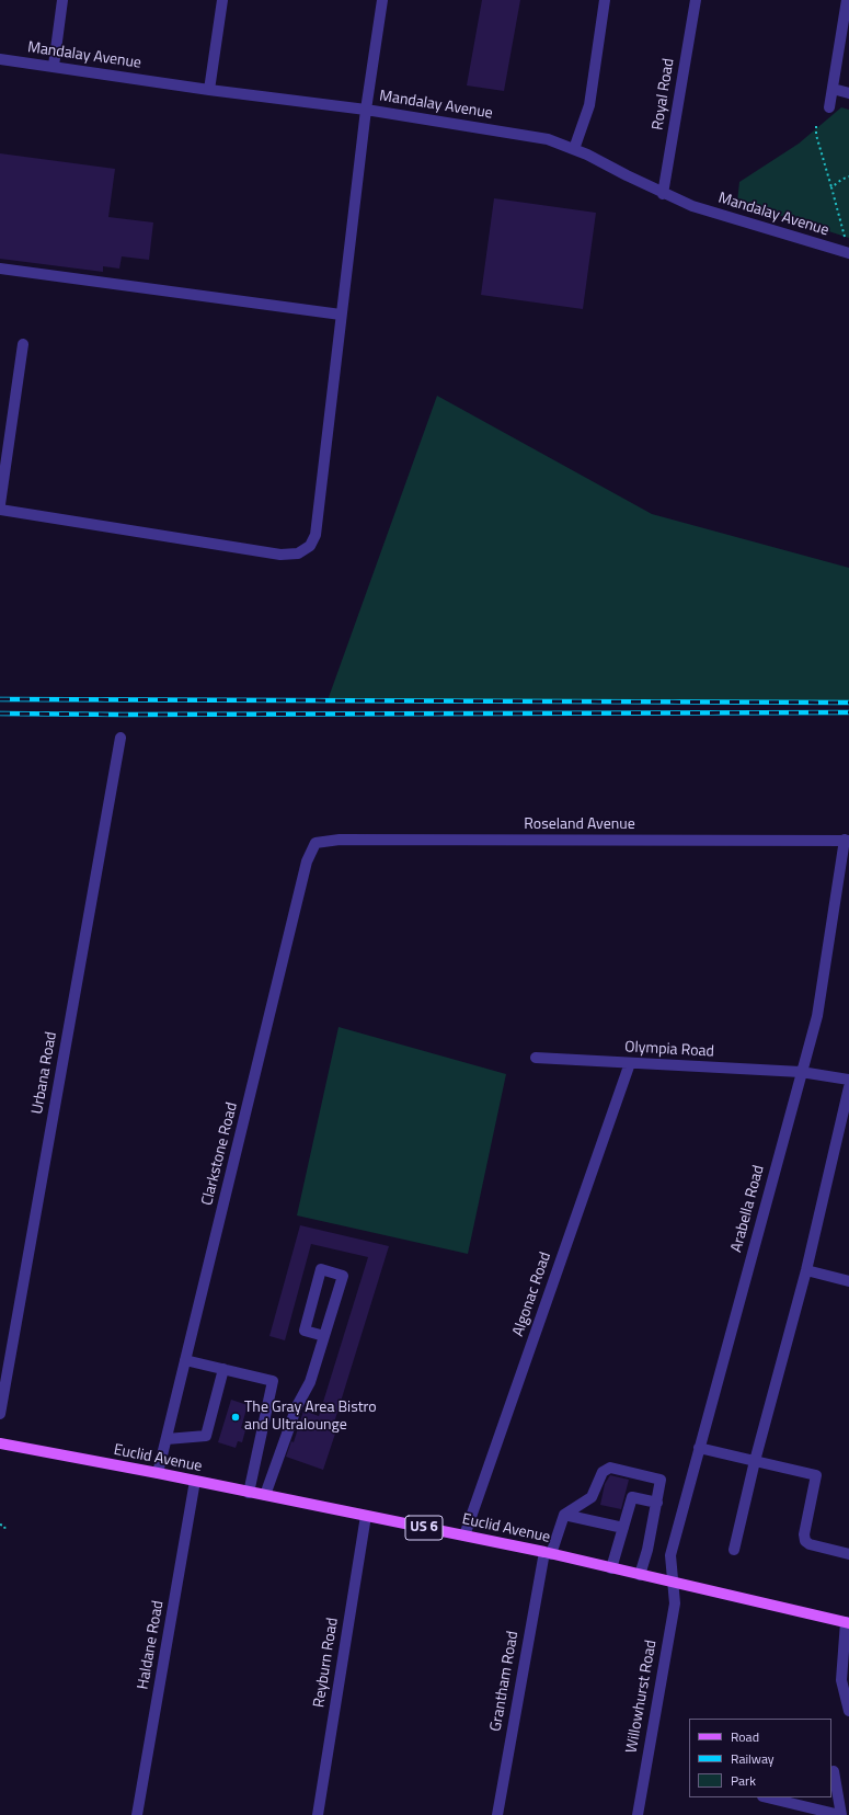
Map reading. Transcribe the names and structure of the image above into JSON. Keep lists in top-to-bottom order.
{
  "streets": {
    "main road": ["Euclid Avenue", "US 6"],
    "street": [
      "Mandalay Avenue",
      "Royal Road",
      "Roseland Avenue",
      "Olympia Road",
      "Urbana Road",
      "Clarkstone Road",
      "Arabella Road",
      "Algonac Road",
      "Haldane Road",
      "Reyburn Road",
      "Grantham Road",
      "Willowhurst Road"
    ]
  },
  "crossings": [
    ["Mandalay Avenue", "Royal Road"],
    ["Roseland Avenue", "Clarkstone Road"],
    ["Roseland Avenue", "Arabella Road"],
    ["Olympia Road", "Arabella Road"],
    ["Olympia Road", "Algonac Road"],
    ["Clarkstone Road", "Euclid Avenue"],
    ["Arabella Road", "Euclid Avenue"],
    ["Arabella Road", "Willowhurst Road"],
    ["Algonac Road", "Euclid Avenue"],
    ["Euclid Avenue", "Haldane Road"],
    ["Euclid Avenue", "Reyburn Road"],
    ["Euclid Avenue", "Grantham Road"],
    ["Euclid Avenue", "Willowhurst Road"]
  ],
  "places": ["The Gray Area Bistro and Ultralounge"],
  "legend": ["Road", "Railway", "Park"]
}
